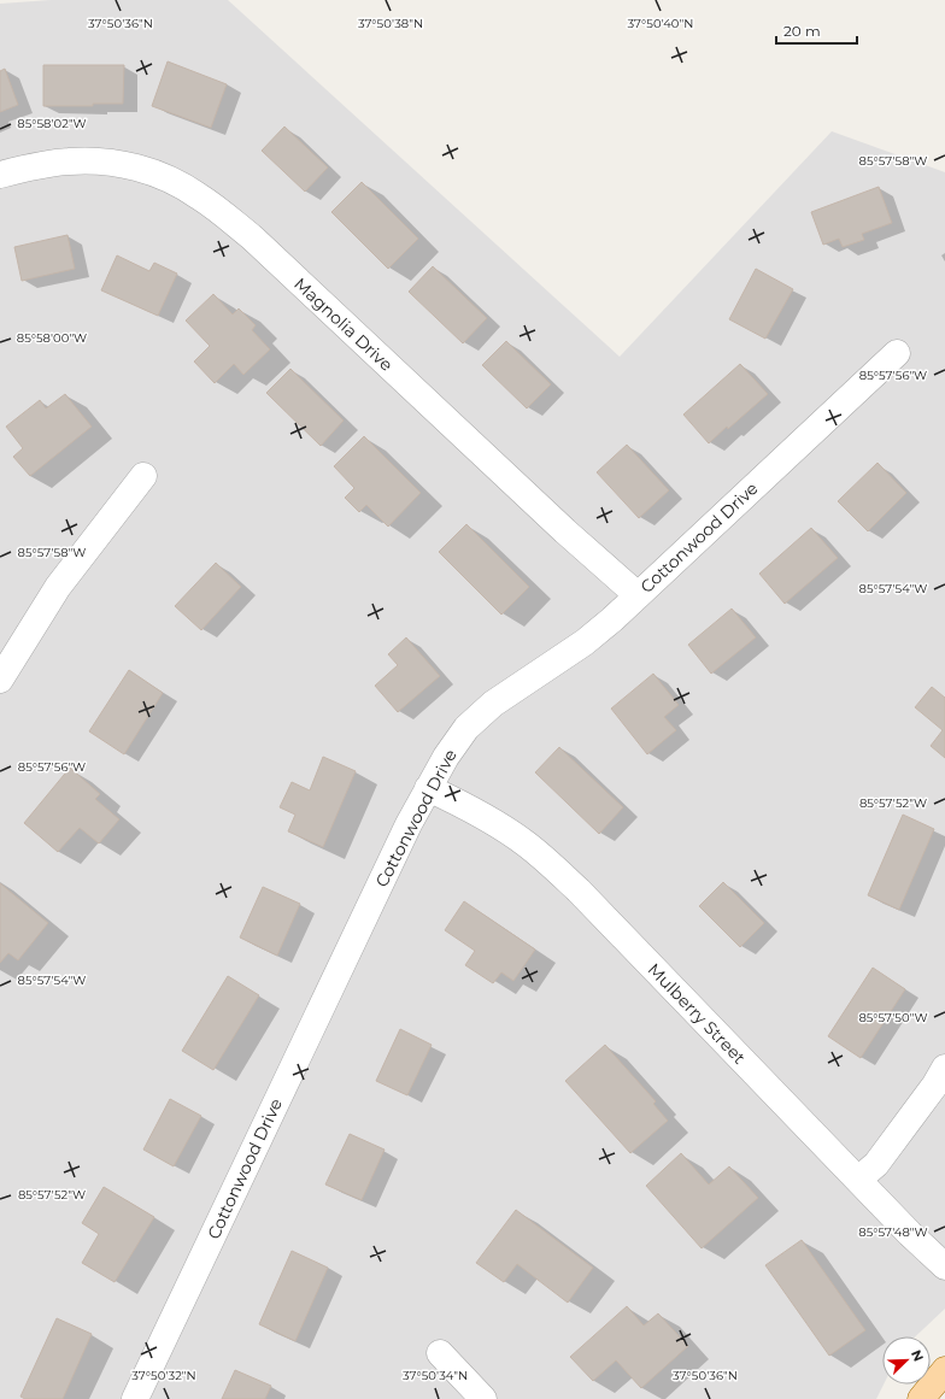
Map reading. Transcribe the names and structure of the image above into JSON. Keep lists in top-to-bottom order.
{
  "streets": {
    "street": ["Magnolia Drive", "Cottonwood Drive", "Mulberry Street"]
  },
  "crossings": [
    ["Magnolia Drive", "Cottonwood Drive"],
    ["Cottonwood Drive", "Mulberry Street"]
  ],
  "scale_bar": "20 m",
  "north": "top right",
  "coordinates": [
    "37°50'36\"N",
    "37°50'38\"N",
    "37°50'40\"N",
    "85°58'02\"W",
    "85°57'58\"W",
    "85°58'00\"W",
    "85°57'56\"W",
    "85°57'54\"W",
    "85°57'52\"W",
    "85°57'50\"W",
    "85°57'48\"W",
    "37°50'32\"N",
    "37°50'34\"N"
  ]
}
